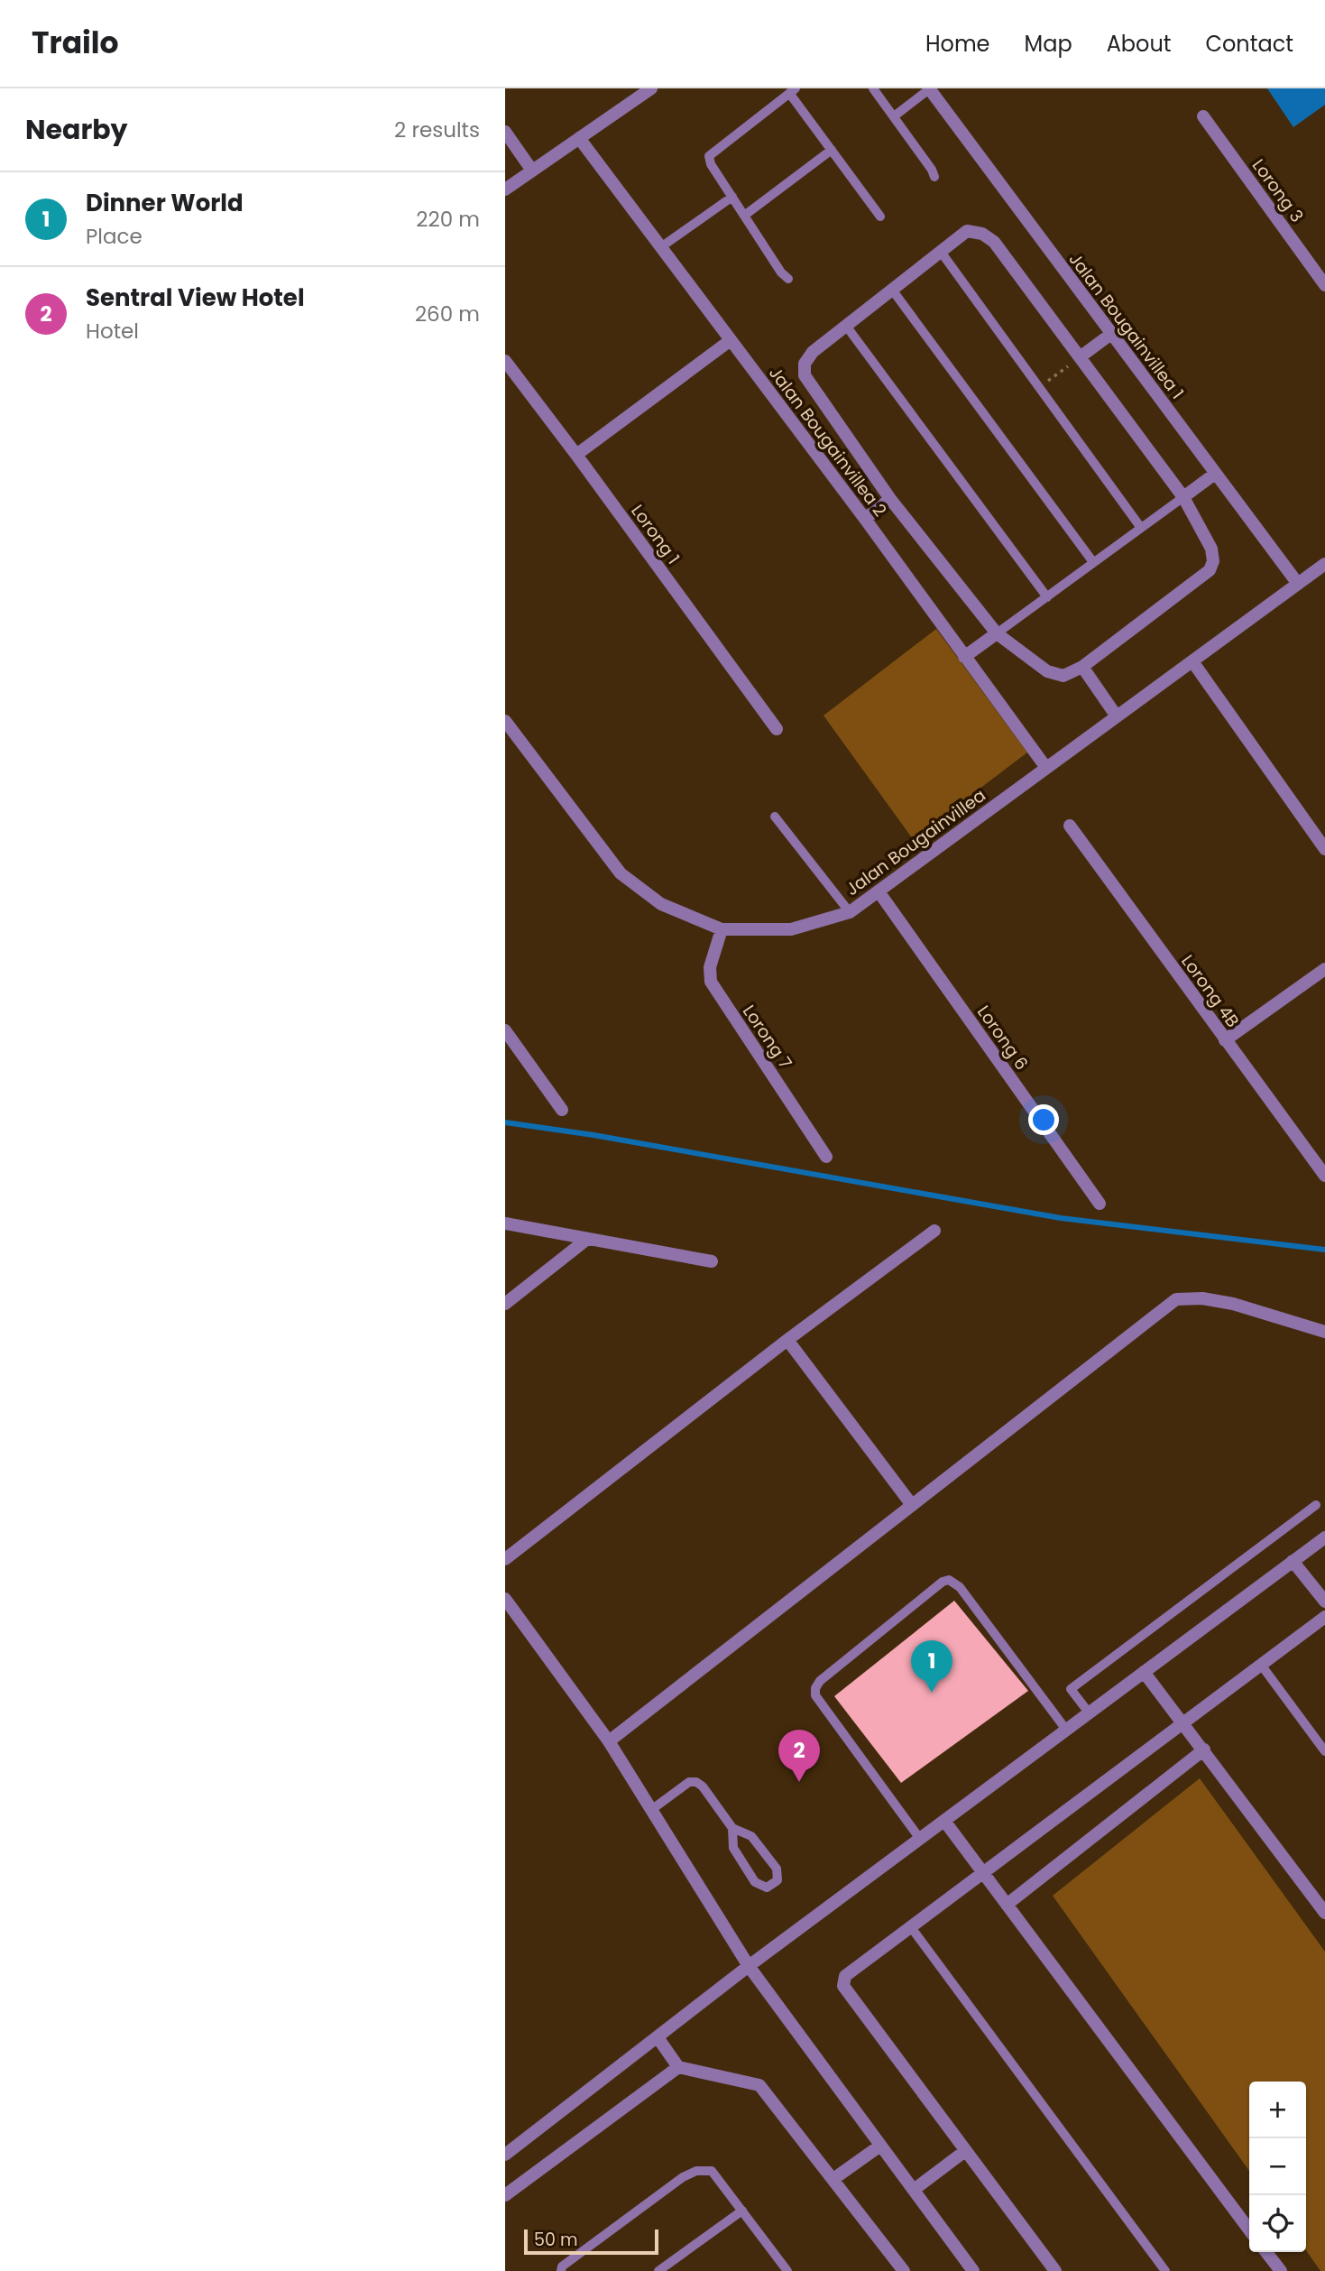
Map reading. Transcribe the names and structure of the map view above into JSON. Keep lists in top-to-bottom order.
{
  "streets": {
    "street": [
      "Lorong 3",
      "Jalan Bougainvillea 1",
      "Jalan Bougainvillea 2",
      "Lorong 1",
      "Jalan Bougainvillea",
      "Lorong 4B",
      "Lorong 7",
      "Lorong 6"
    ]
  },
  "crossings": [
    ["Jalan Bougainvillea 1", "Jalan Bougainvillea"],
    ["Jalan Bougainvillea 2", "Jalan Bougainvillea"],
    ["Jalan Bougainvillea", "Lorong 7"],
    ["Jalan Bougainvillea", "Lorong 6"]
  ],
  "scale_bar": "50 m",
  "page": {
    "header": "Trailo",
    "nav": [
      "Home",
      "Map",
      "About",
      "Contact"
    ],
    "heading": ["Nearby", "2 results"],
    "list": [
      {
        "mark": "1",
        "name": "Dinner World",
        "note": "Place",
        "value": "220 m"
      },
      {
        "mark": "2",
        "name": "Sentral View Hotel",
        "note": "Hotel",
        "value": "260 m"
      }
    ],
    "pins": ["1", "2"],
    "map_buttons": ["+", "−"],
    "scale": "50 m"
  }
}
